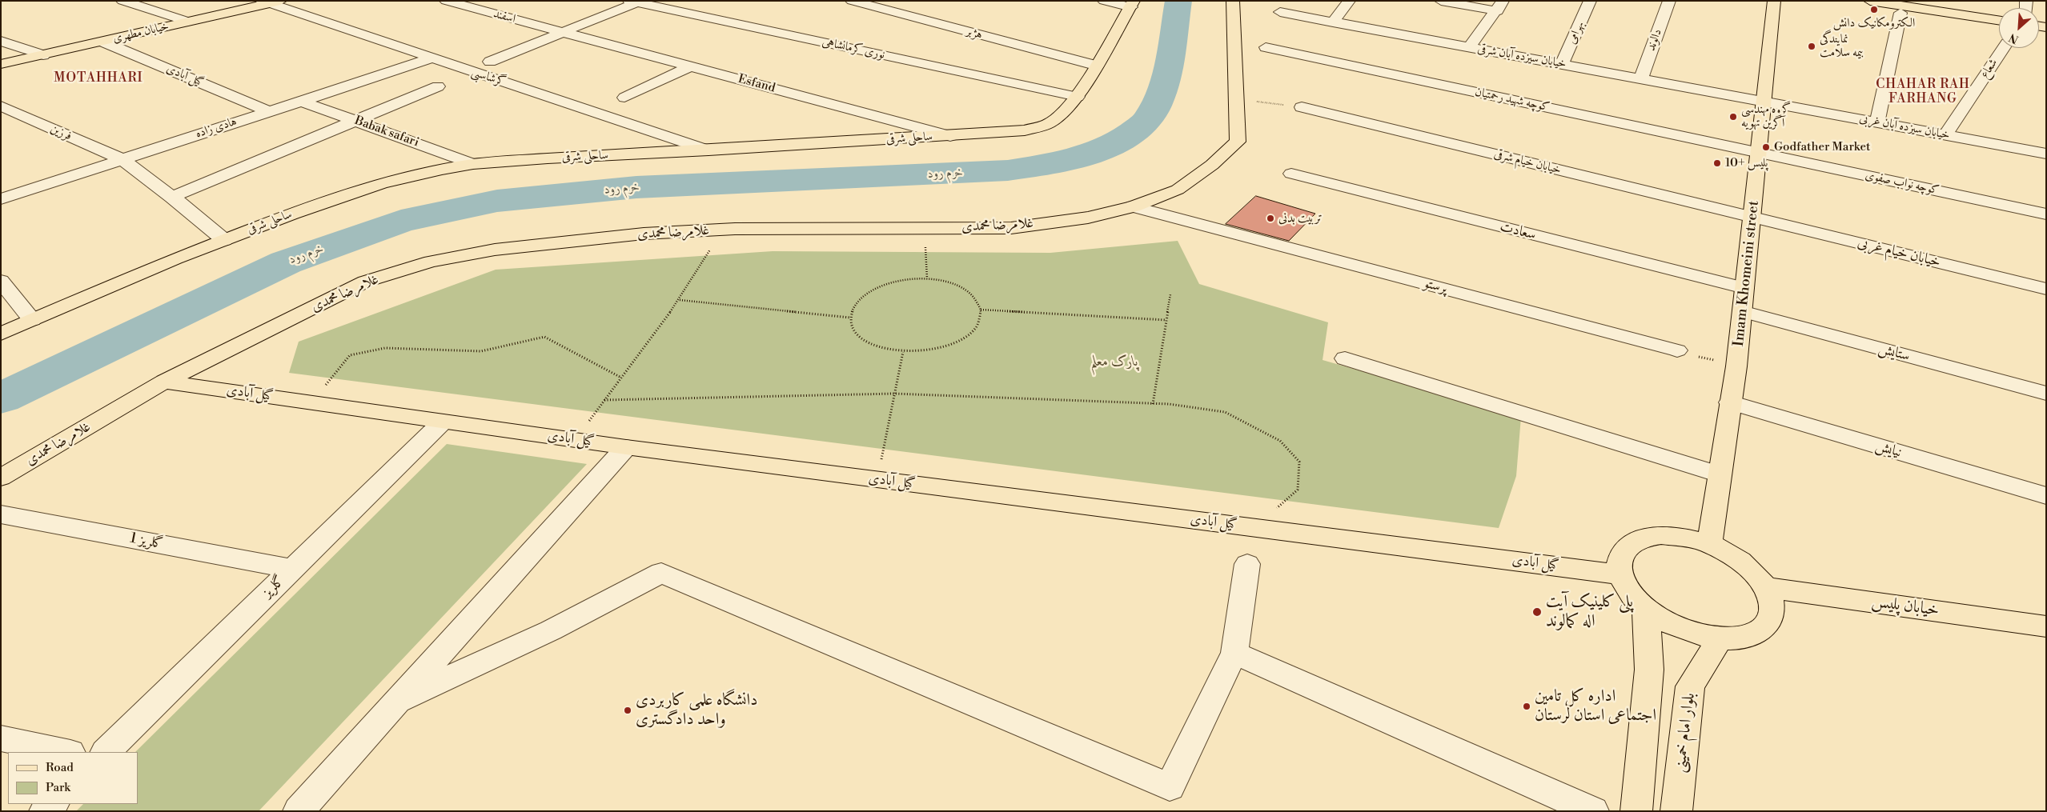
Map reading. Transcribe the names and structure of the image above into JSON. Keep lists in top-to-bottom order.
{
  "streets": {
    "main road": [
      "خیابان مطهری",
      "گیل آبادی",
      "ساحلی شرقی",
      "غلامرضا محمدی",
      "Imam Khomeini street",
      "خیابان پلیس",
      "بلوار امام خمینی"
    ],
    "street": [
      "اسفند",
      "بهرامی",
      "هژبر",
      "دالوند",
      "نوری کرمانشاهی",
      "خیابان سیزده آبان شرقی",
      "شعاع",
      "گرشاسبی",
      "Esfand",
      "کوچه شهید رحمتیان",
      "خیابان سیزده آبان غربی",
      "هادی زاده",
      "Babak safari",
      "فرزین",
      "خیابان خیام شرقی",
      "کوچه نواب صفوی",
      "سعادت",
      "خیابان خیام غربی",
      "پرستو",
      "ستایش",
      "نیایش",
      "گلریز 1",
      "گلریز"
    ]
  },
  "crossings": [
    ["اسفند", "Esfand"],
    ["خیابان مطهری", "گیل آبادی"],
    ["خیابان مطهری", "گرشاسبی"],
    ["بهرامی", "خیابان سیزده آبان شرقی"],
    ["هژبر", "ساحلی شرقی"],
    ["دالوند", "خیابان سیزده آبان شرقی"],
    ["نوری کرمانشاهی", "ساحلی شرقی"],
    ["خیابان سیزده آبان شرقی", "خیابان سیزده آبان غربی"],
    ["خیابان سیزده آبان شرقی", "Imam Khomeini street"],
    ["شعاع", "خیابان سیزده آبان غربی"],
    ["گیل آبادی", "هادی زاده"],
    ["گیل آبادی", "غلامرضا محمدی"],
    ["گیل آبادی", "Imam Khomeini street"],
    ["گیل آبادی", "گلریز"],
    ["گیل آبادی", "خیابان پلیس"],
    ["گیل آبادی", "بلوار امام خمینی"],
    ["گرشاسبی", "هادی زاده"],
    ["گرشاسبی", "ساحلی شرقی"],
    ["Esfand", "ساحلی شرقی"],
    ["کوچه شهید رحمتیان", "کوچه نواب صفوی"],
    ["کوچه شهید رحمتیان", "Imam Khomeini street"],
    ["خیابان سیزده آبان غربی", "Imam Khomeini street"],
    ["هادی زاده", "Babak safari"],
    ["هادی زاده", "فرزین"],
    ["Babak safari", "ساحلی شرقی"],
    ["فرزین", "ساحلی شرقی"],
    ["خیابان خیام شرقی", "خیابان خیام غربی"],
    ["خیابان خیام شرقی", "Imam Khomeini street"],
    ["کوچه نواب صفوی", "Imam Khomeini street"],
    ["غلامرضا محمدی", "پرستو"],
    ["سعادت", "Imam Khomeini street"],
    ["خیابان خیام غربی", "Imam Khomeini street"],
    ["Imam Khomeini street", "ستایش"],
    ["Imam Khomeini street", "نیایش"],
    ["Imam Khomeini street", "خیابان پلیس"],
    ["Imam Khomeini street", "بلوار امام خمینی"],
    ["گلریز 1", "گلریز"],
    ["خیابان پلیس", "بلوار امام خمینی"]
  ],
  "districts": ["MOTAHHARI", "CHAHAR RAH FARHANG"],
  "water": ["خرم رود"],
  "parks": ["پارک معلم"],
  "places": [
    "الکترومکانیک دانش",
    "نمایندگی بیمه سلامت",
    "گروه مهندسی آگرین تهویه",
    "Godfather Market",
    "پلیس +10",
    "تربیت بدنی",
    "پلی کلینیک آیت اله کمالوند",
    "اداره کل تامین اجتماعی استان لرستان",
    "دانشگاه علمی کاربردی واحد دادگستری"
  ],
  "legend": ["Road", "Park"],
  "north": "bottom left"
}
